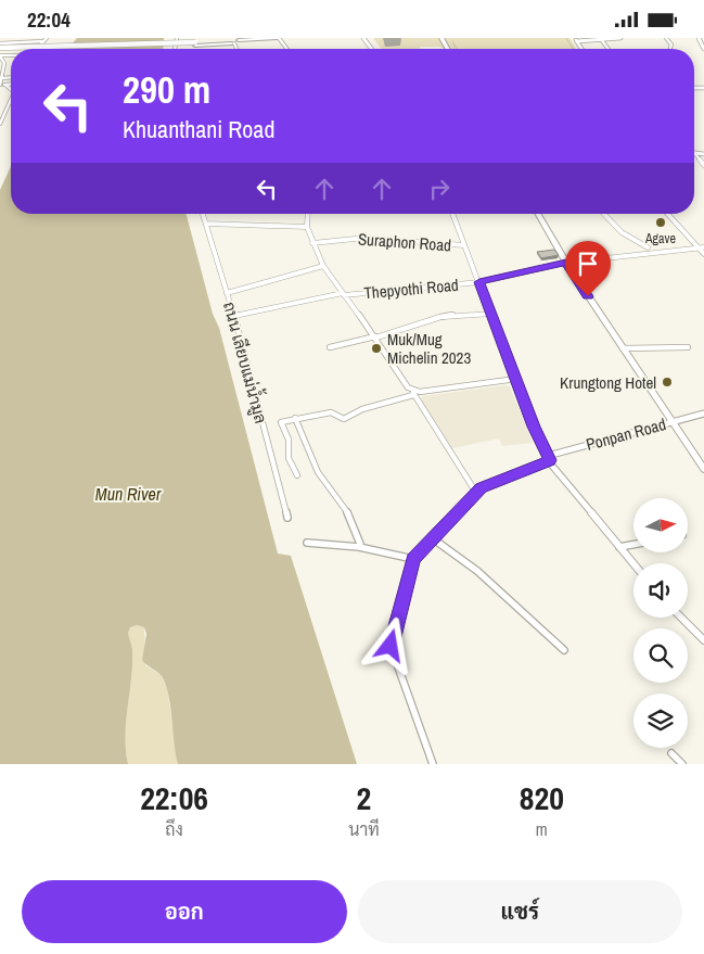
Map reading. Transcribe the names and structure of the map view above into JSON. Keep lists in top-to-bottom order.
{
  "streets": {
    "street": [
      "Suraphon Road",
      "Thepyothi Road",
      "ถนน เลียบแม่น้ำมูล",
      "Ponpan Road"
    ]
  },
  "crossings": [
    ["Thepyothi Road", "ถนน เลียบแม่น้ำมูล"]
  ],
  "water": ["Mun River"],
  "places": ["Agave", "Muk/Mug Michelin 2023", "Krungtong Hotel"],
  "north": "right",
  "page": {
    "status": "22:04",
    "turn": ["290 m", "Khuanthani Road"],
    "eta": [
      "22:06",
      "ถึง",
      "2",
      "นาที",
      "820",
      "m"
    ],
    "buttons": ["ออก", "แชร์"]
  }
}
